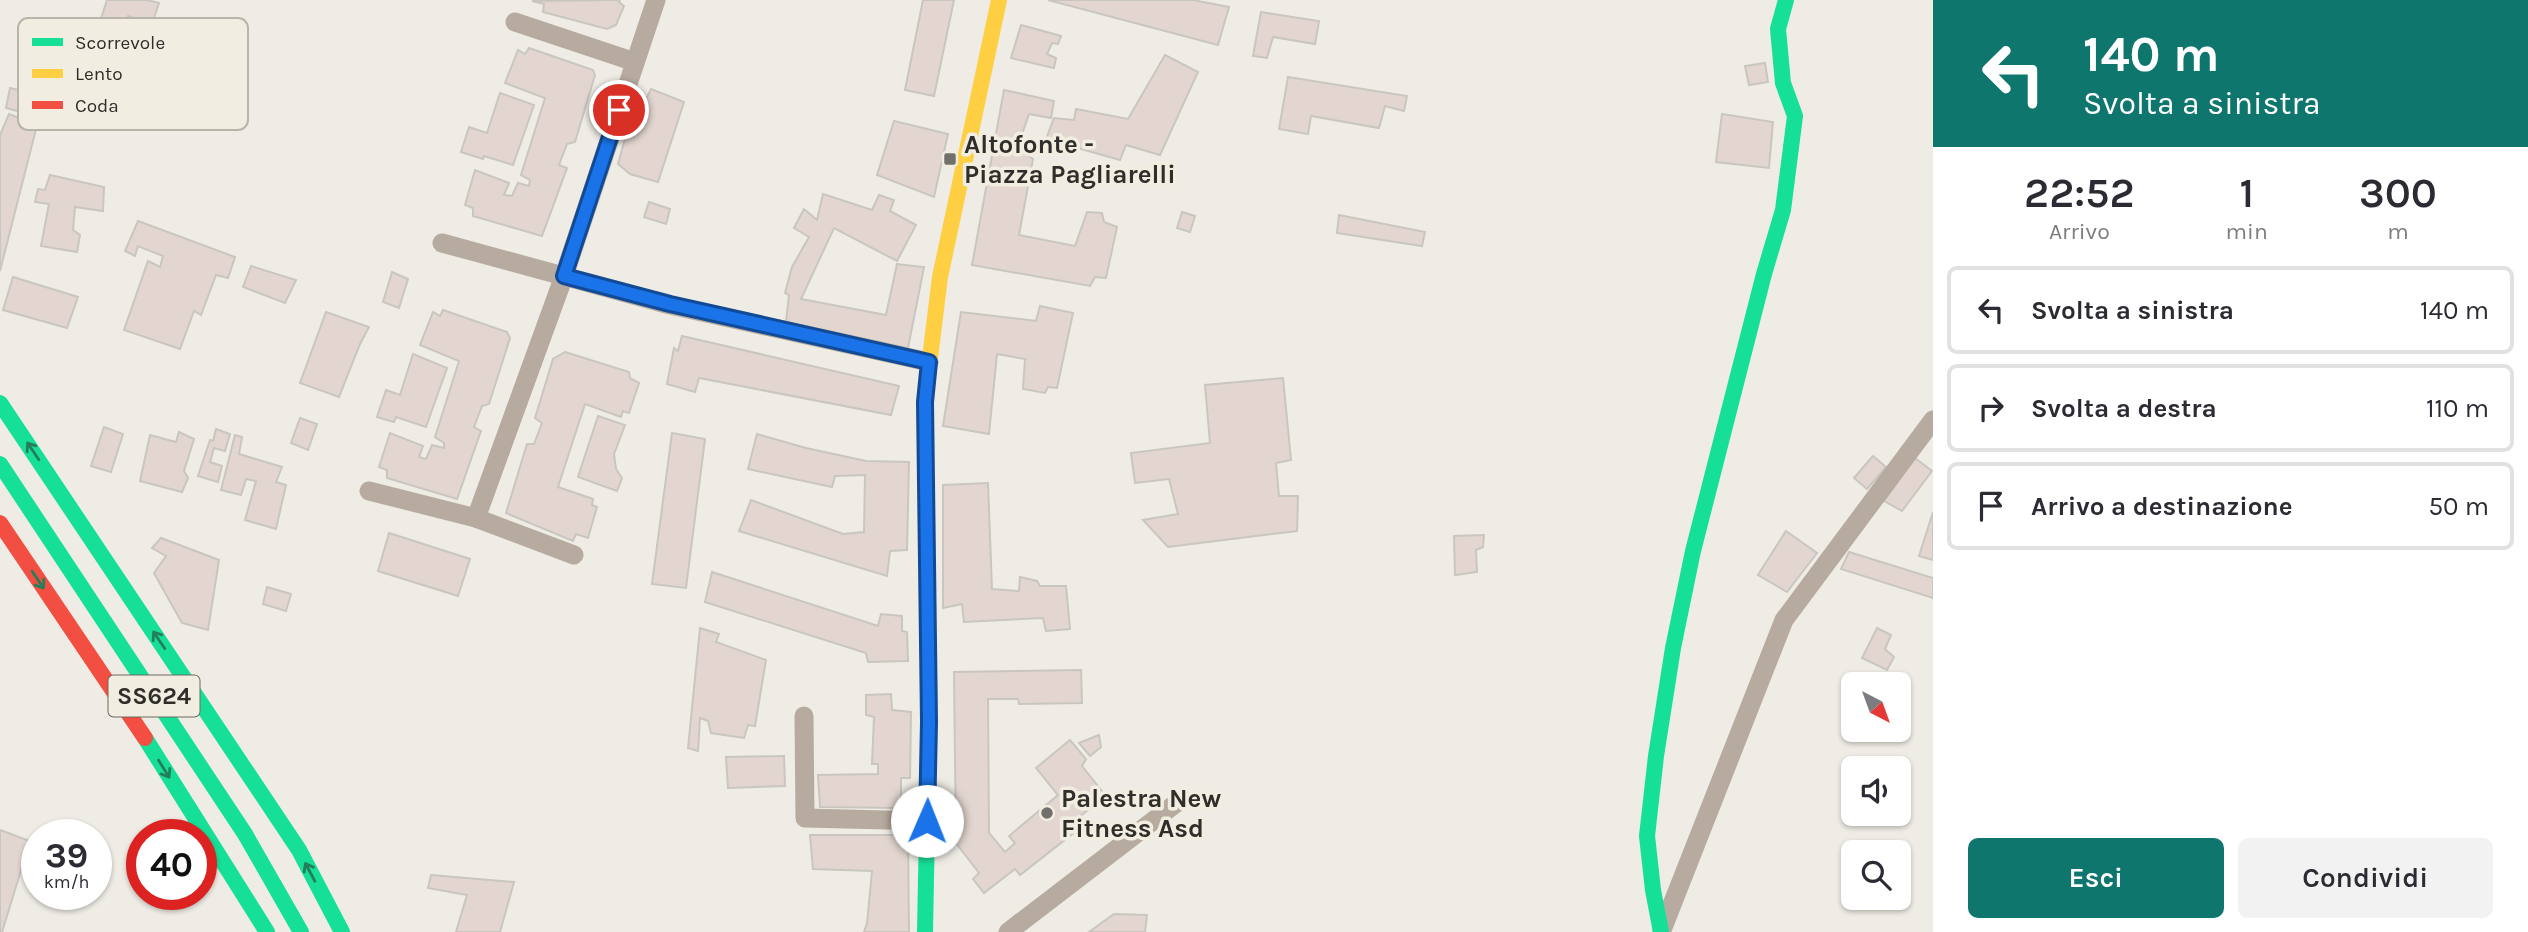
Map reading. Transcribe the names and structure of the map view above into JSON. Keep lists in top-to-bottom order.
{
  "streets": {
    "street": ["SS624"]
  },
  "places": {
    "transit": ["Altofonte - Piazza Pagliarelli"],
    "other": ["Palestra New Fitness Asd"]
  },
  "legend": ["Scorrevole", "Lento", "Coda"],
  "north": "bottom right",
  "page": {
    "turn": ["140 m", "Svolta a sinistra"],
    "eta": [
      "22:52",
      "Arrivo",
      "1",
      "min",
      "300",
      "m"
    ],
    "list": [
      {
        "name": "Svolta a sinistra",
        "value": "140 m"
      },
      {
        "name": "Svolta a destra",
        "value": "110 m"
      },
      {
        "name": "Arrivo a destinazione",
        "value": "50 m"
      }
    ],
    "speed": "39 km/h",
    "limit": "40",
    "buttons": ["Esci", "Condividi"]
  }
}
